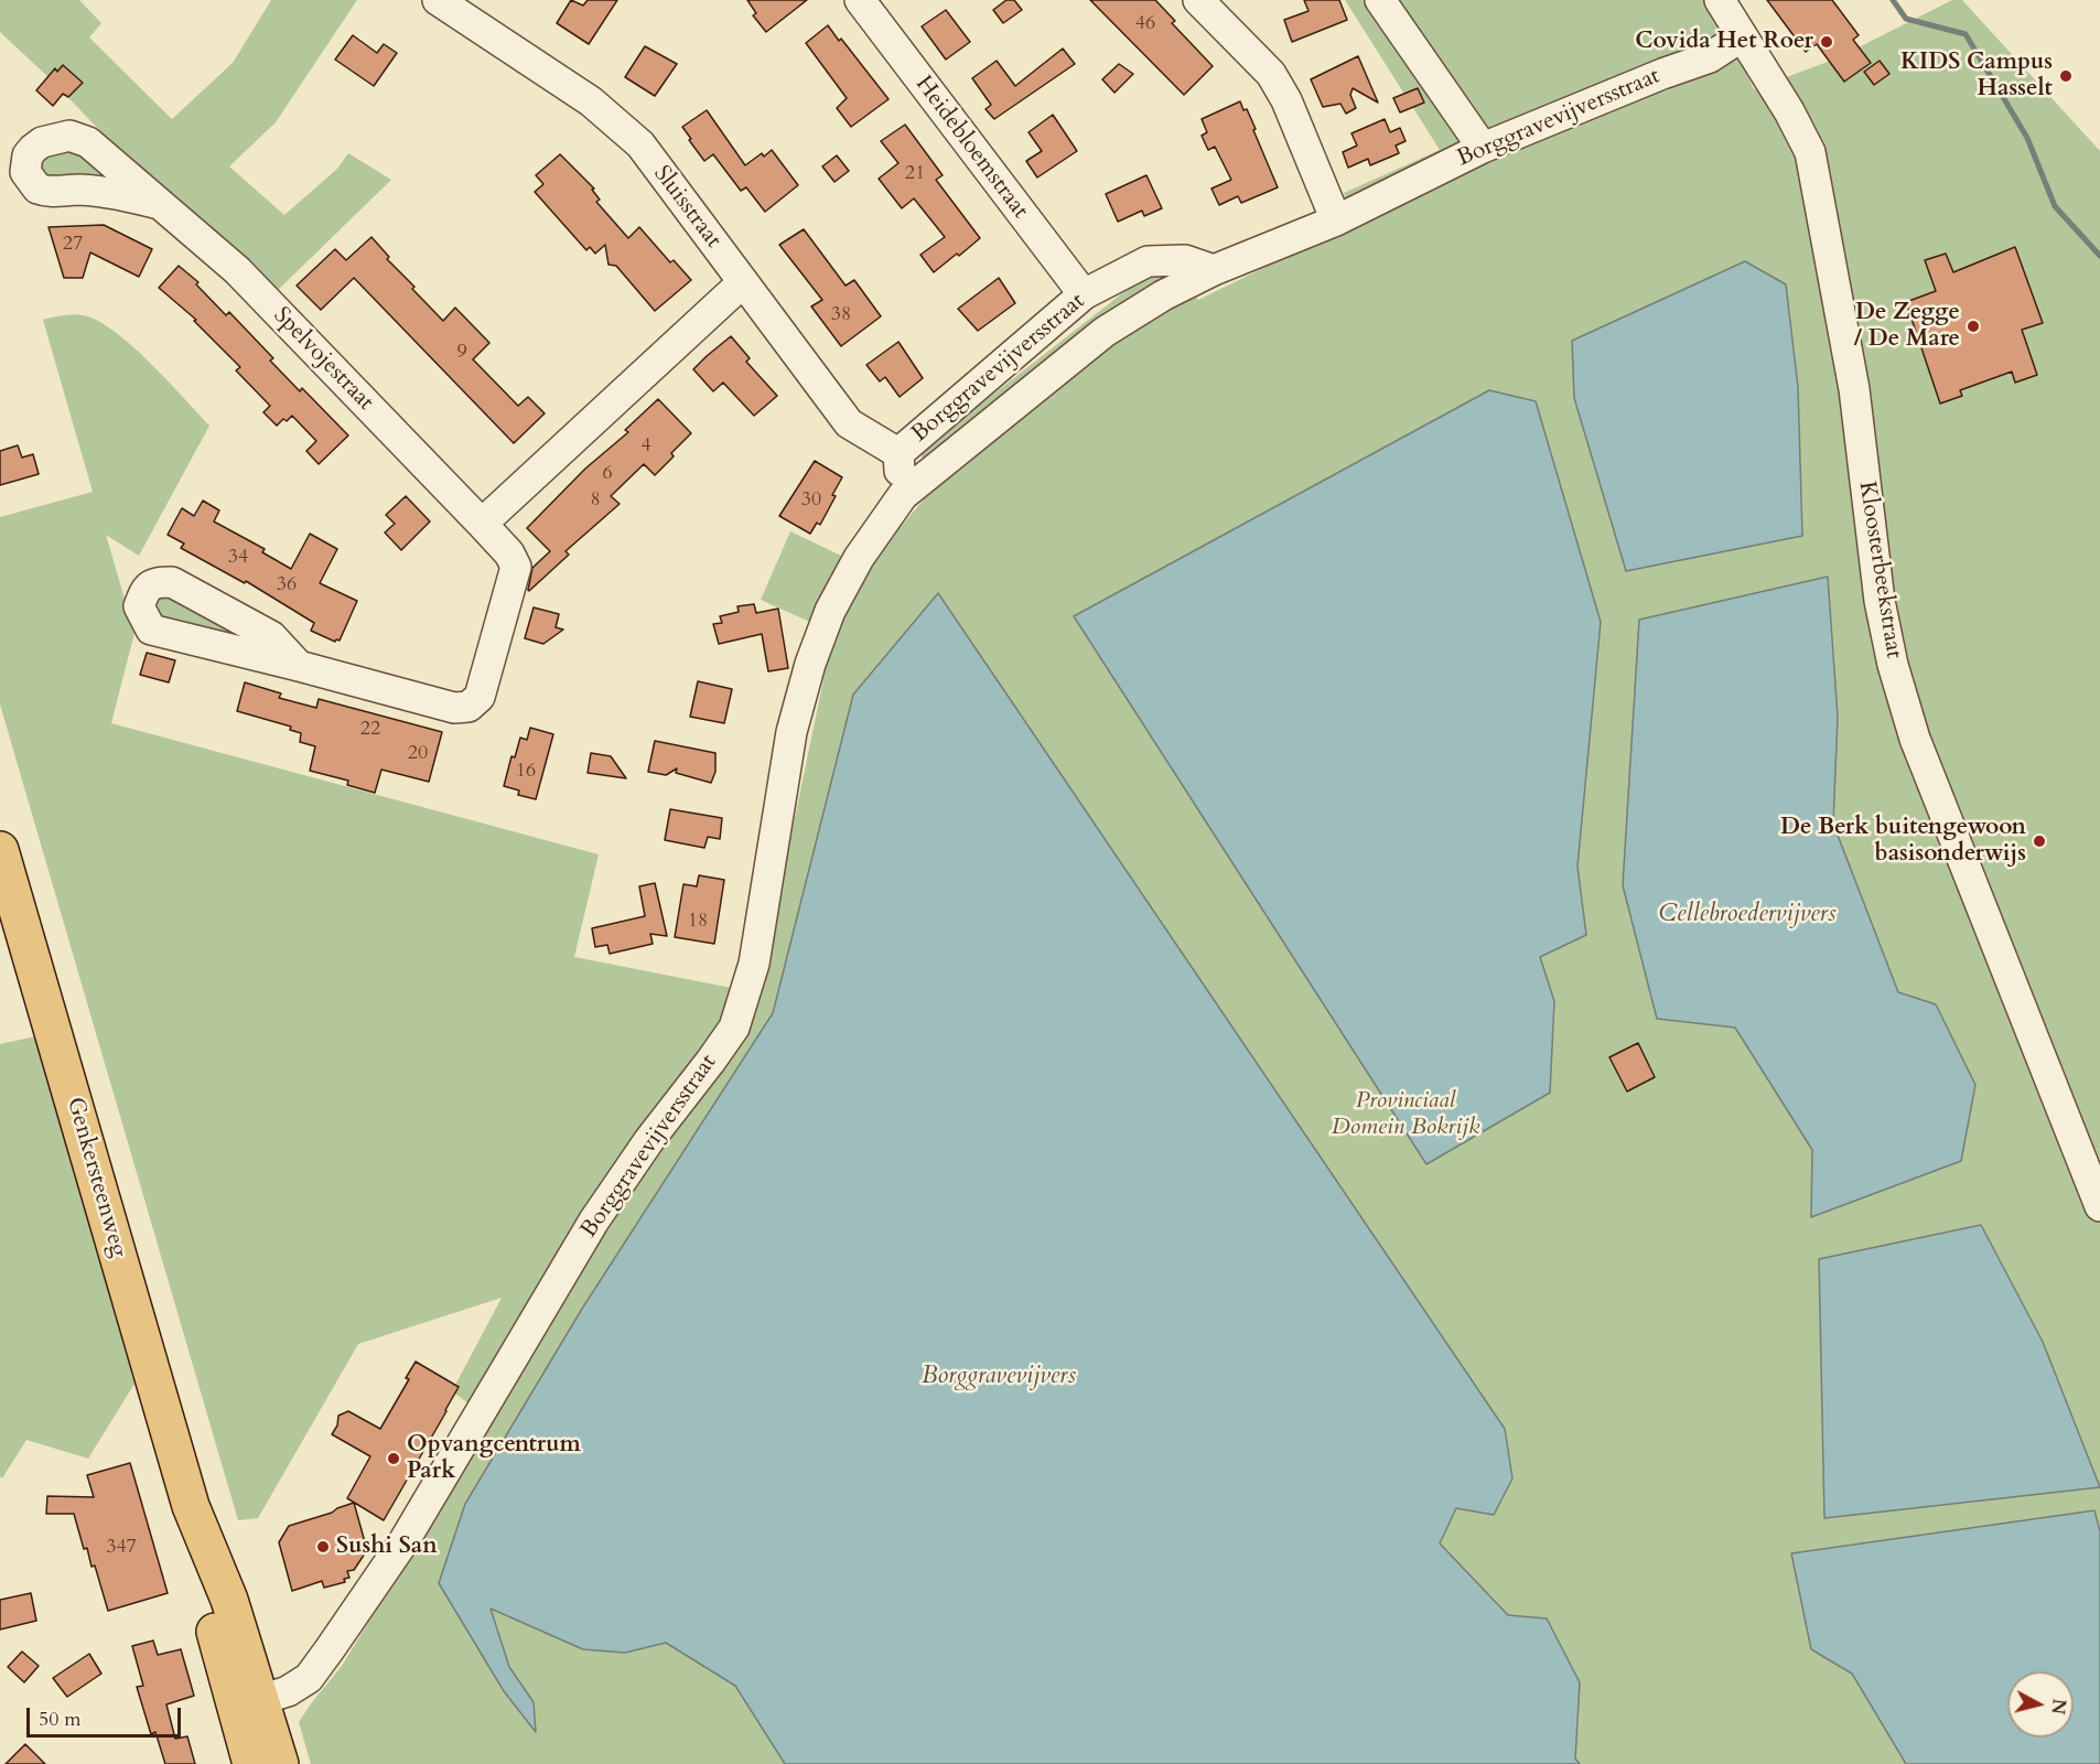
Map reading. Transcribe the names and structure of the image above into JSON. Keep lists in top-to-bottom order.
{
  "streets": {
    "main road": ["Genkersteenweg"],
    "street": [
      "Borggravevijversstraat",
      "Heidebloemstraat",
      "Sluisstraat",
      "Spelvojestraat",
      "Kloosterbeekstraat"
    ]
  },
  "crossings": [
    ["Borggravevijversstraat", "Heidebloemstraat"],
    ["Borggravevijversstraat", "Sluisstraat"],
    ["Borggravevijversstraat", "Kloosterbeekstraat"],
    ["Borggravevijversstraat", "Genkersteenweg"]
  ],
  "water": ["Cellebroedervijvers", "Borggravevijvers"],
  "parks": ["Provinciaal Domein Bokrijk"],
  "places": [
    "Covida Het Roer",
    "KIDS Campus Hasselt",
    "De Zegge / De Mare",
    "De Berk buitengewoon basisonderwijs",
    "Opvangcentrum Park",
    "Sushi San"
  ],
  "house_numbers": [
    "46",
    "21",
    "27",
    "38",
    "9",
    "4",
    "6",
    "8",
    "30",
    "34",
    "36",
    "22",
    "20",
    "16",
    "18",
    "347"
  ],
  "scale_bar": "50 m",
  "north": "right"
}
